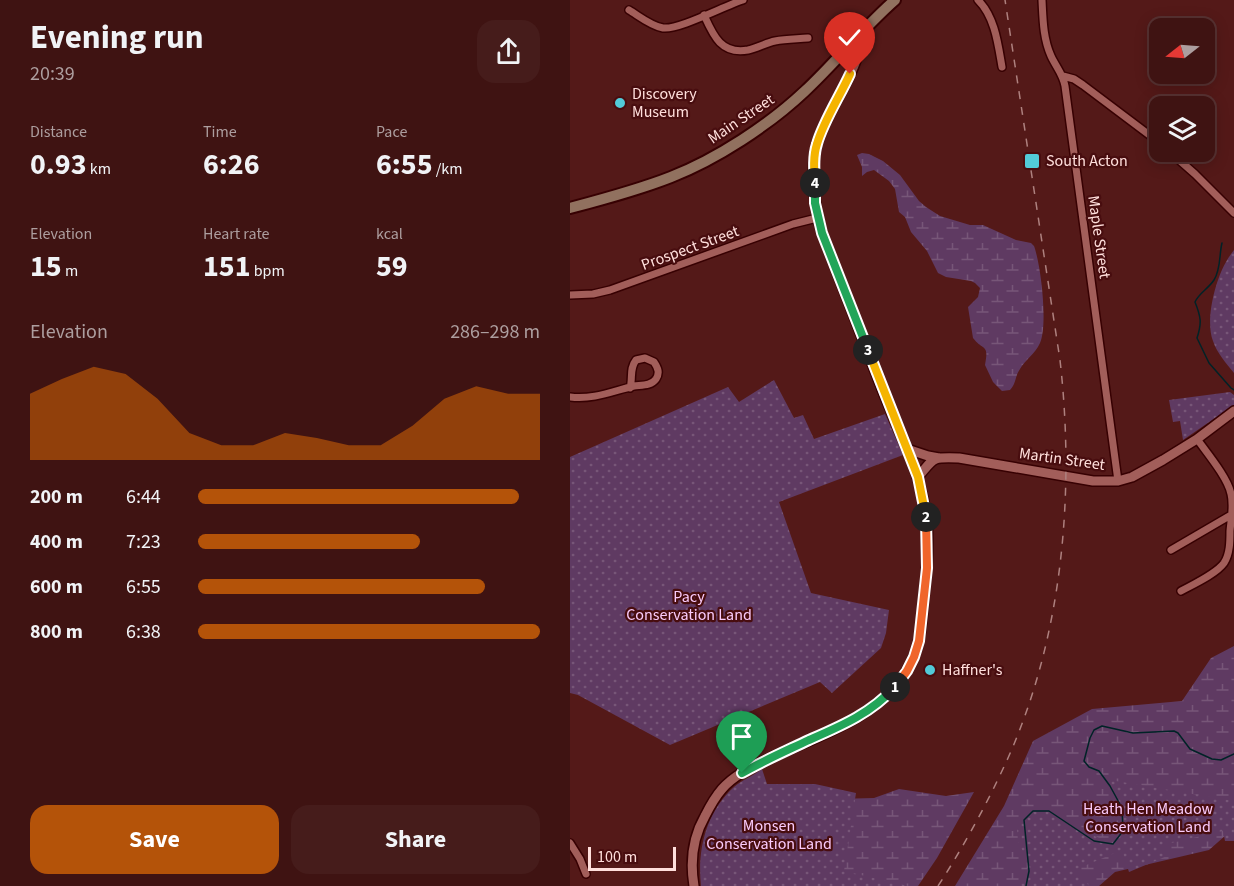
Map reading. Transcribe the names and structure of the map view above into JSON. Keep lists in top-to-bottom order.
{
  "streets": {
    "main road": ["Main Street"],
    "street": ["Maple Street", "Prospect Street", "Martin Street"]
  },
  "crossings": [
    ["Maple Street", "Martin Street"]
  ],
  "parks": ["Pacy Conservation Land", "Heath Hen Meadow Conservation Land", "Monsen Conservation Land"],
  "places": {
    "other": ["Discovery Museum", "Haffner's"],
    "transit": ["South Acton"]
  },
  "scale_bar": "100 m",
  "north": "left",
  "page": {
    "heading": ["Evening run", "20:39"],
    "stats": [
      ["Distance", "0.93 km"],
      ["Time", "6:26"],
      ["Pace", "6:55 /km"],
      ["Elevation", "15 m"],
      ["Heart rate", "151 bpm"],
      ["kcal", "59"]
    ],
    "pins": [
      "4",
      "3",
      "2",
      "1"
    ],
    "chart": ["Elevation", "286–298 m"],
    "list": [
      {
        "name": "200 m",
        "note": "6:44"
      },
      {
        "name": "400 m",
        "note": "7:23"
      },
      {
        "name": "600 m",
        "note": "6:55"
      },
      {
        "name": "800 m",
        "note": "6:38"
      }
    ],
    "buttons": ["Save", "Share"],
    "scale": "100 m"
  }
}
